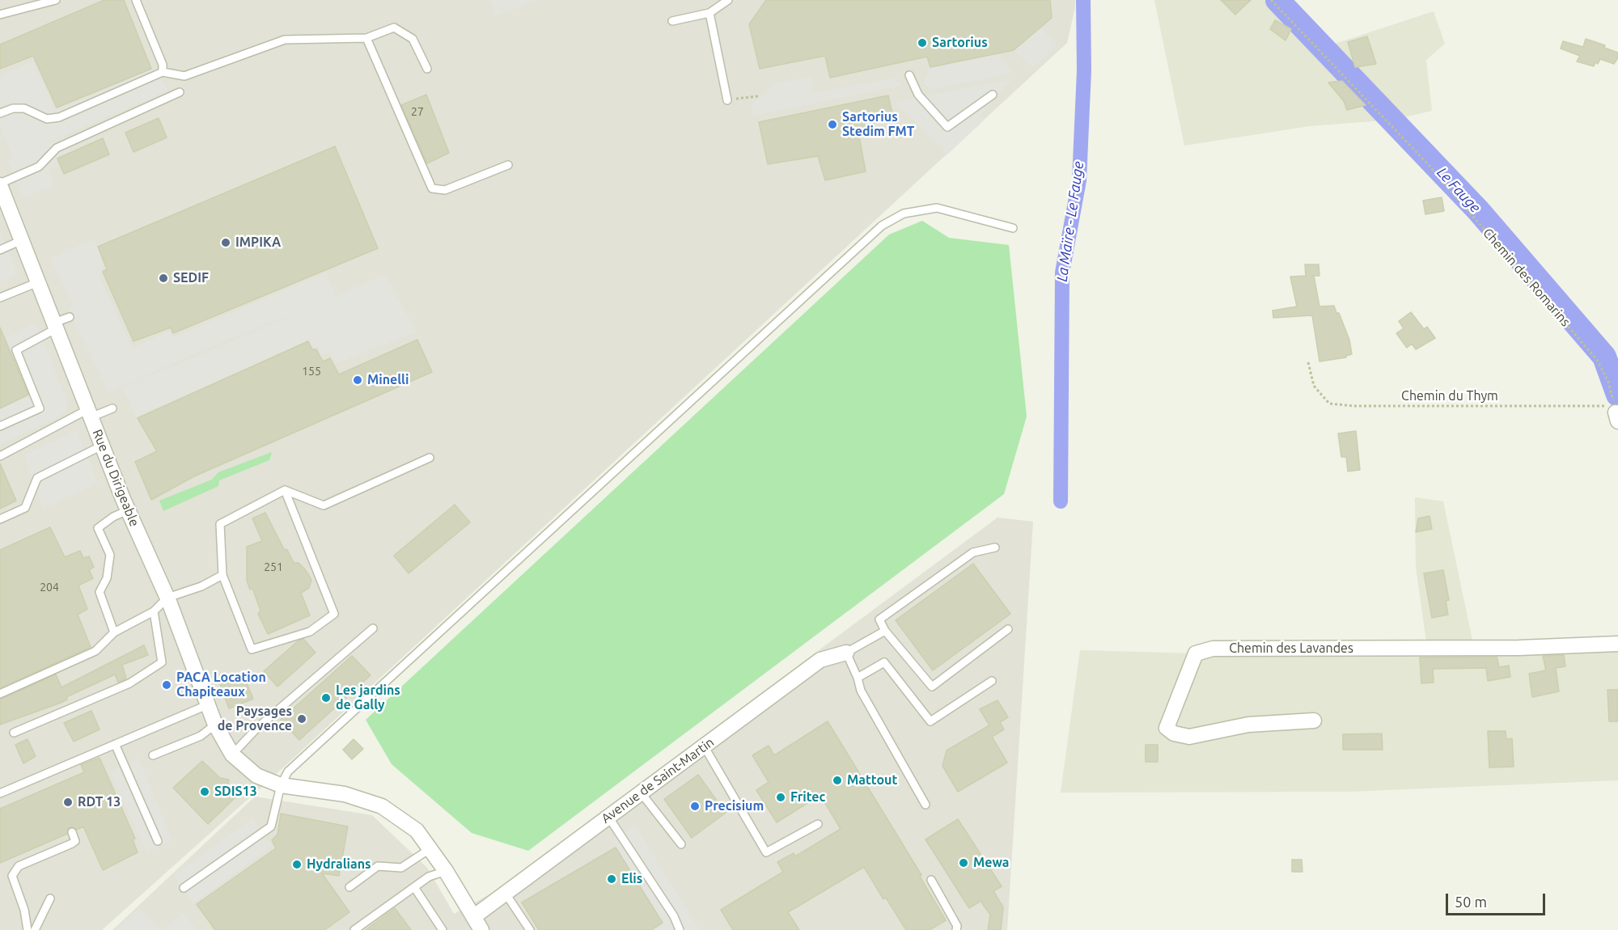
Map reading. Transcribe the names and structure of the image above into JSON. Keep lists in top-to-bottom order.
{
  "streets": {
    "street": ["Rue du Dirigeable", "Chemin des Lavandes", "Avenue de Saint-Martin"],
    "path": ["Chemin des Romarins", "Chemin du Thym"]
  },
  "crossings": [
    ["Chemin des Romarins", "Chemin du Thym"],
    ["Rue du Dirigeable", "Avenue de Saint-Martin"]
  ],
  "water": ["Le Fauge", "La Maïre - Le Fauge"],
  "places": [
    "Sartorius",
    "Sartorius Stedim FMT",
    "IMPIKA",
    "SEDIF",
    "Minelli",
    "PACA Location Chapiteaux",
    "Les jardins de Gally",
    "Paysages de Provence",
    "Mattout",
    "SDIS13",
    "Fritec",
    "RDT 13",
    "Precisium",
    "Mewa",
    "Hydralians",
    "Elis"
  ],
  "house_numbers": [
    "27",
    "155",
    "251",
    "204"
  ],
  "scale_bar": "50 m"
}
